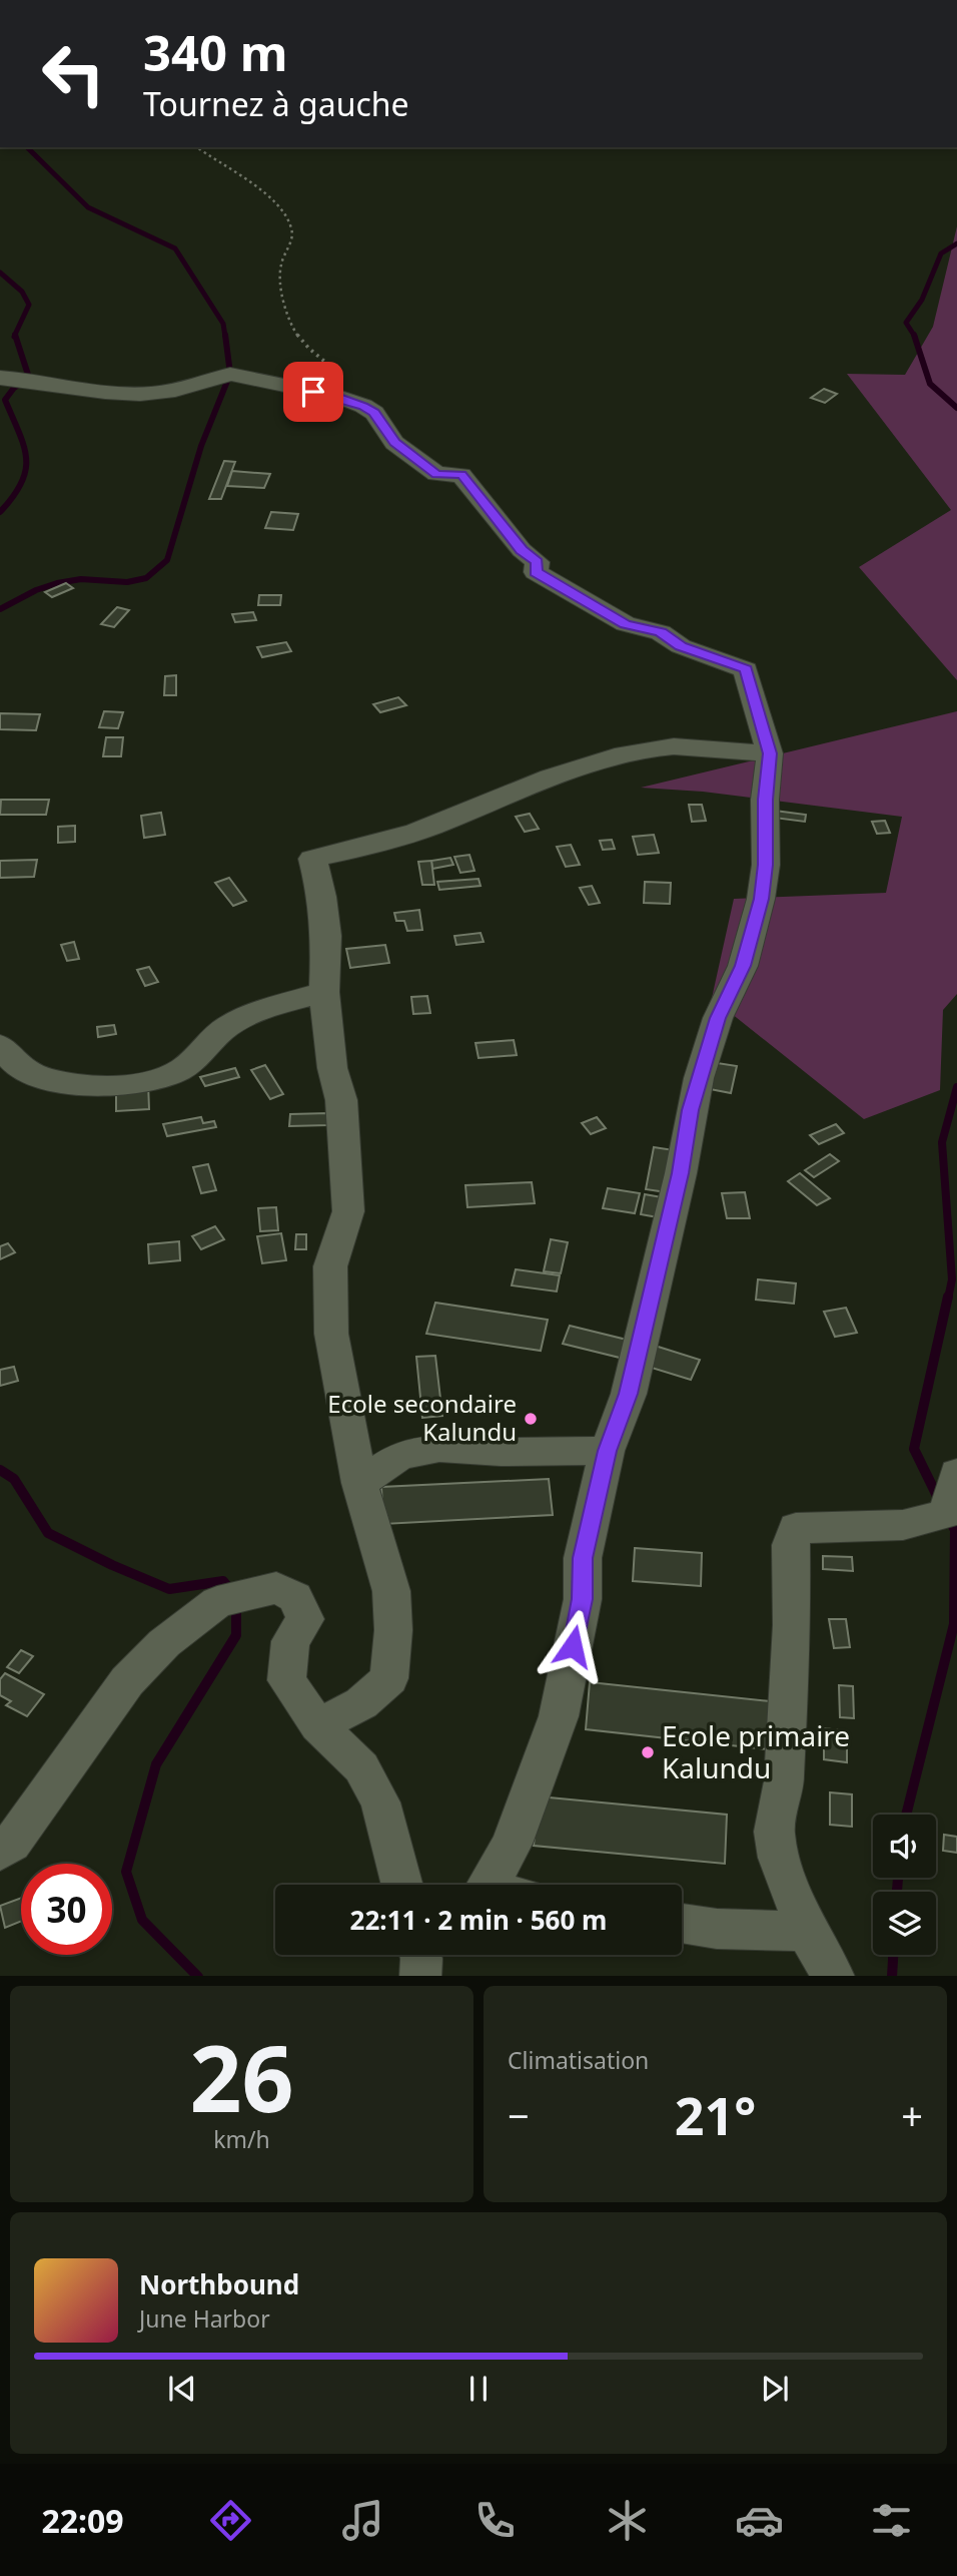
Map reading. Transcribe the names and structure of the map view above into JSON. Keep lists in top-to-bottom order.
{
  "places": ["Ecole secondaire Kalundu", "Ecole primaire Kalundu"],
  "page": {
    "turn": ["340 m", "Tournez à gauche"],
    "limit": "30",
    "trip": "22:11 · 2 min · 560 m",
    "tile": [
      ["26", "km/h"],
      "Climatisation"
    ],
    "heat": ["−", "21°", "+"],
    "song": ["Northbound", "June Harbor"],
    "tabs": "22:09"
  }
}
